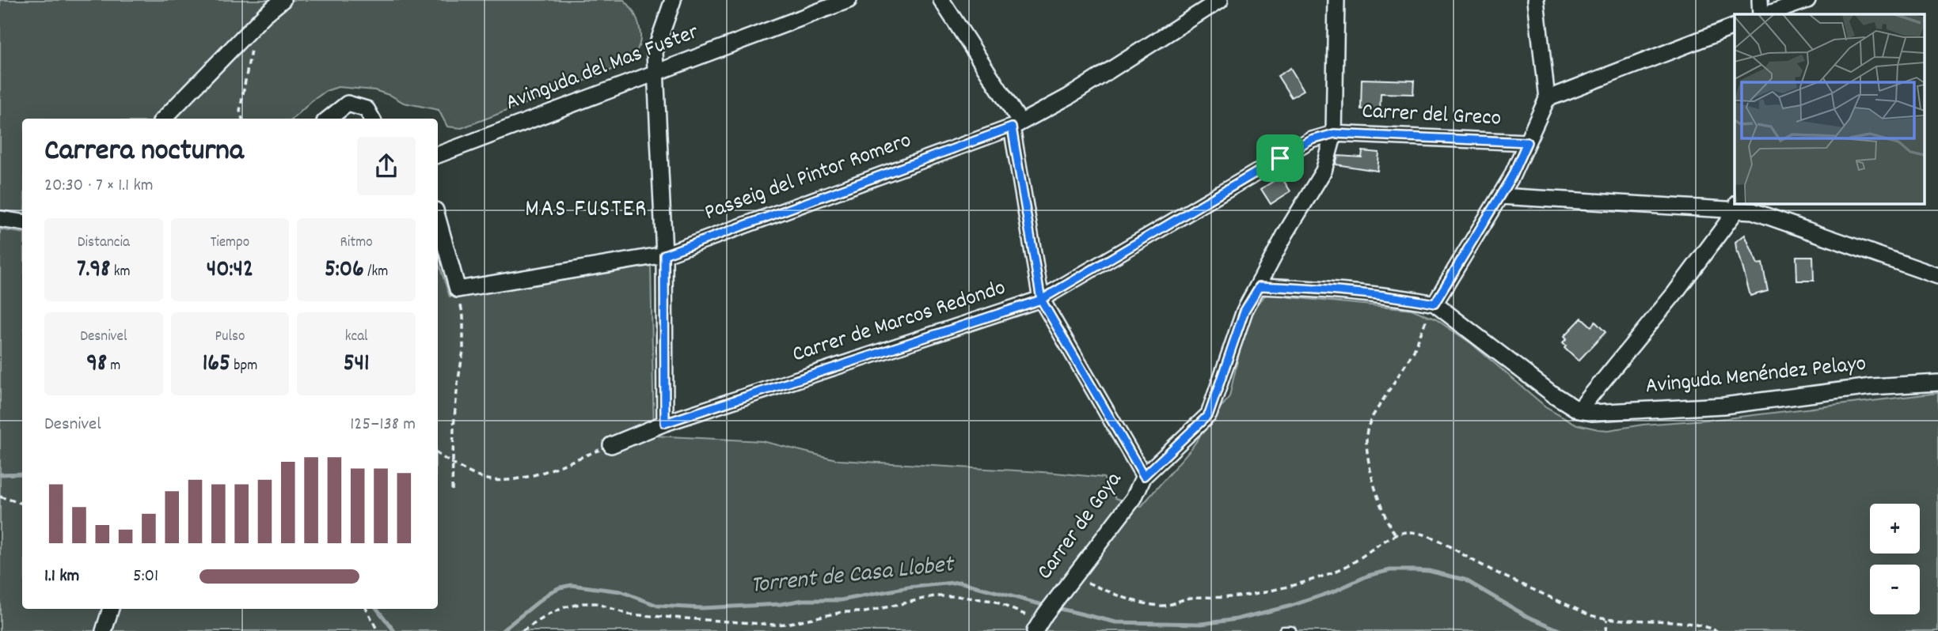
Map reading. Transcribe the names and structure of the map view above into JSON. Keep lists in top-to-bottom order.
{
  "streets": {
    "street": [
      "Avinguda del Mas Fuster",
      "Carrer del Greco",
      "Passeig del Pintor Romero",
      "Carrer de Marcos Redondo",
      "Avinguda Menéndez Pelayo",
      "Carrer de Goya"
    ]
  },
  "crossings": [
    ["Carrer del Greco", "Carrer de Marcos Redondo"],
    ["Carrer del Greco", "Carrer de Goya"],
    ["Carrer de Marcos Redondo", "Carrer de Goya"]
  ],
  "districts": ["MAS FUSTER"],
  "water": ["Torrent de Casa Llobet"],
  "page": {
    "heading": ["Carrera nocturna", "20:30 · 7 × 1.1 km"],
    "stats": [
      ["Distancia", "7.98 km"],
      ["Tiempo", "40:42"],
      ["Ritmo", "5:06 /km"],
      ["Desnivel", "98 m"],
      ["Pulso", "165 bpm"],
      ["kcal", "541"]
    ],
    "chart": ["Desnivel", "125–138 m"],
    "map_buttons": ["+", "−"],
    "list": [
      {
        "name": "1.1 km",
        "note": "5:01"
      }
    ]
  }
}
